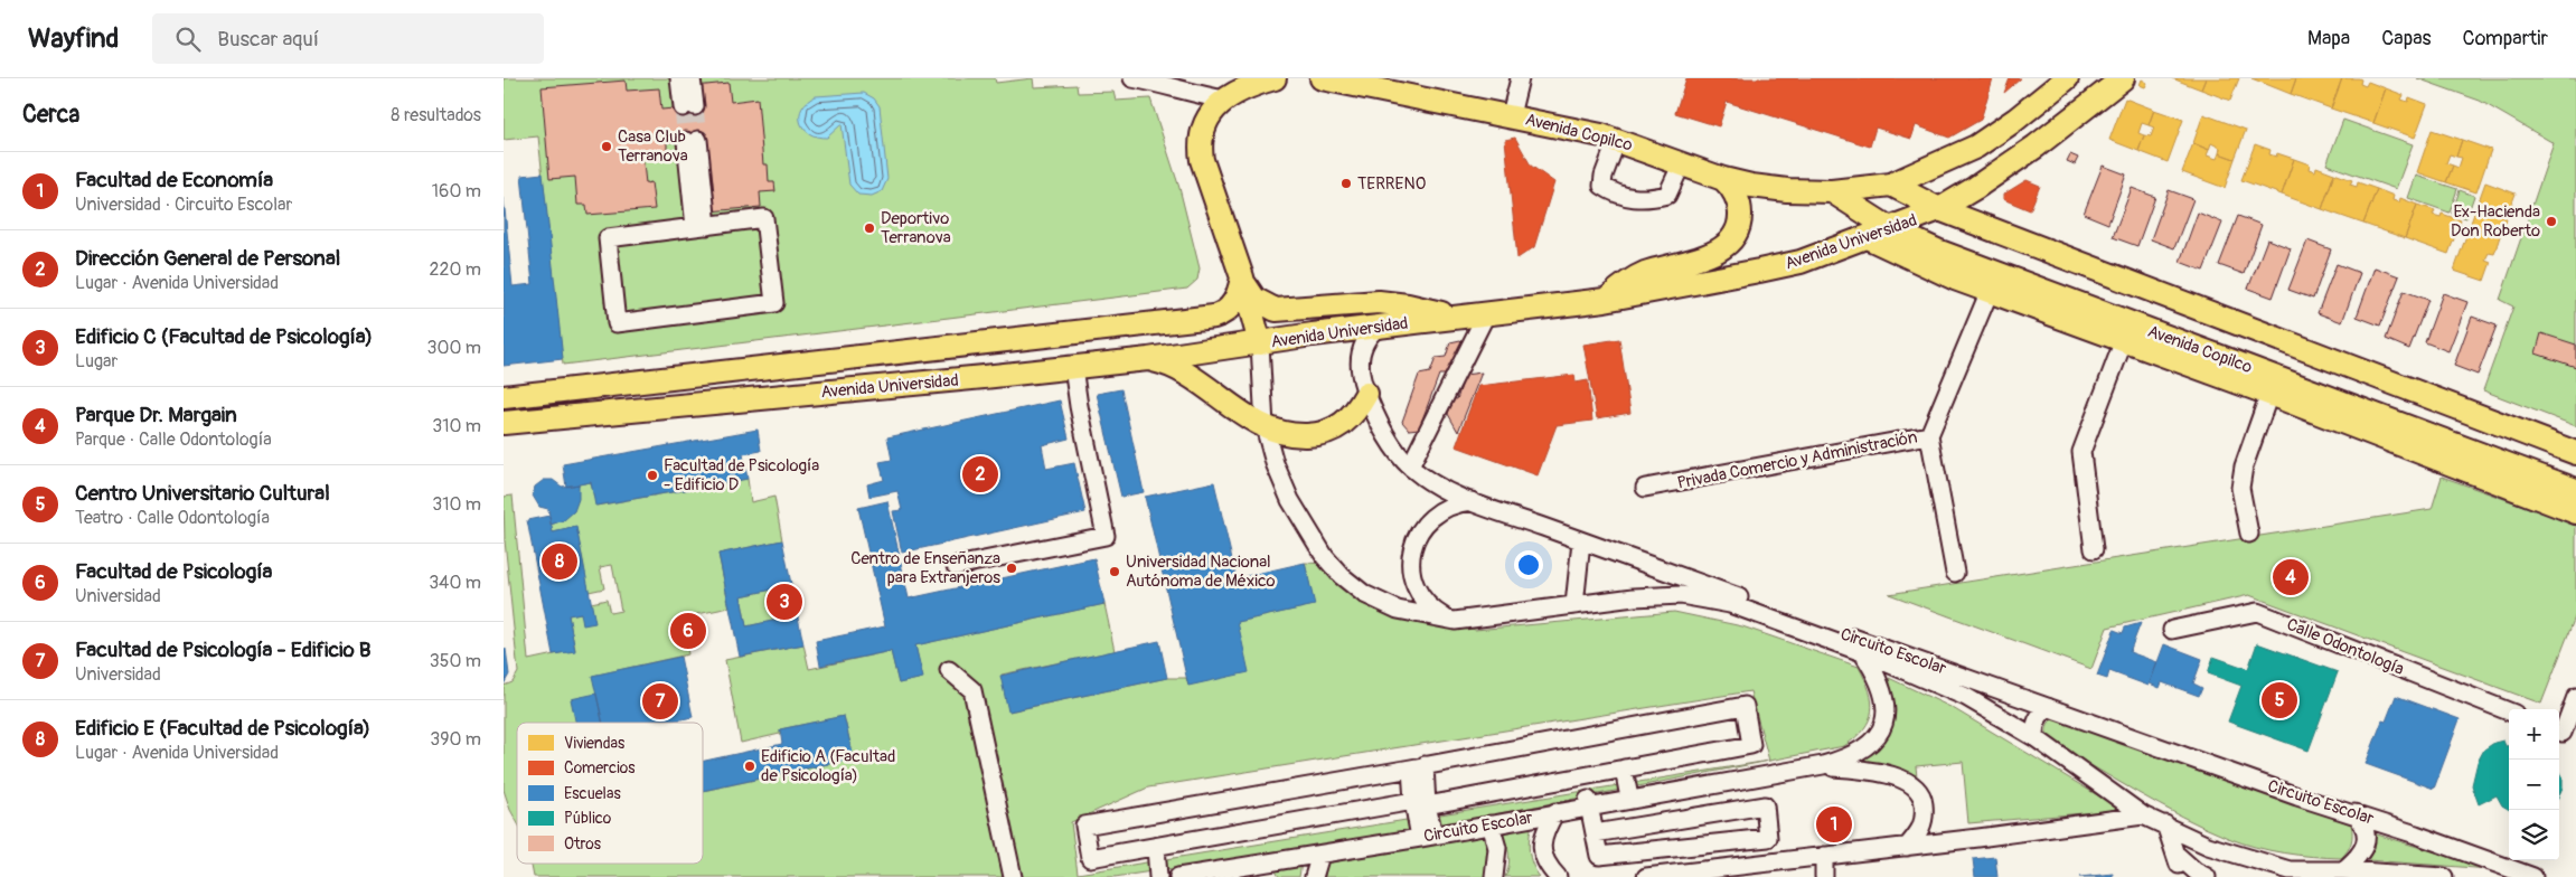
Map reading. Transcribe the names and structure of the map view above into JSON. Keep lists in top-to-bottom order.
{
  "streets": {
    "main road": ["Avenida Copilco", "Avenida Universidad"],
    "street": ["Privada Comercio y Administración", "Calle Odontología", "Circuito Escolar"]
  },
  "crossings": [
    ["Avenida Copilco", "Avenida Universidad"],
    ["Avenida Copilco", "Privada Comercio y Administración"],
    ["Avenida Universidad", "Circuito Escolar"]
  ],
  "places": [
    "Casa Club Terranova",
    "TERRENO",
    "Ex-Hacienda Don Roberto",
    "Deportivo Terranova",
    "Facultad de Psicología - Edificio D",
    "Centro de Enseñanza para Extranjeros",
    "Universidad Nacional Autónoma de México",
    "Edificio A (Facultad de Psicología)"
  ],
  "legend": [
    "Viviendas",
    "Comercios",
    "Escuelas",
    "Público",
    "Otros"
  ],
  "page": {
    "header": "Wayfind",
    "search": "Buscar aquí",
    "nav": ["Mapa", "Capas", "Compartir"],
    "heading": ["Cerca", "8 resultados"],
    "list": [
      {
        "mark": "1",
        "name": "Facultad de Economía",
        "note": "Universidad · Circuito Escolar",
        "value": "160 m"
      },
      {
        "mark": "2",
        "name": "Dirección General de Personal",
        "note": "Lugar · Avenida Universidad",
        "value": "220 m"
      },
      {
        "mark": "3",
        "name": "Edificio C (Facultad de Psicología)",
        "note": "Lugar",
        "value": "300 m"
      },
      {
        "mark": "4",
        "name": "Parque Dr. Margain",
        "note": "Parque · Calle Odontología",
        "value": "310 m"
      },
      {
        "mark": "5",
        "name": "Centro Universitario Cultural",
        "note": "Teatro · Calle Odontología",
        "value": "310 m"
      },
      {
        "mark": "6",
        "name": "Facultad de Psicología",
        "note": "Universidad",
        "value": "340 m"
      },
      {
        "mark": "7",
        "name": "Facultad de Psicología - Edificio B",
        "note": "Universidad",
        "value": "350 m"
      },
      {
        "mark": "8",
        "name": "Edificio E (Facultad de Psicología)",
        "note": "Lugar · Avenida Universidad",
        "value": "390 m"
      }
    ],
    "pins": [
      "2",
      "8",
      "4",
      "3",
      "6",
      "5",
      "7",
      "1"
    ],
    "map_buttons": ["+", "−"]
  }
}
